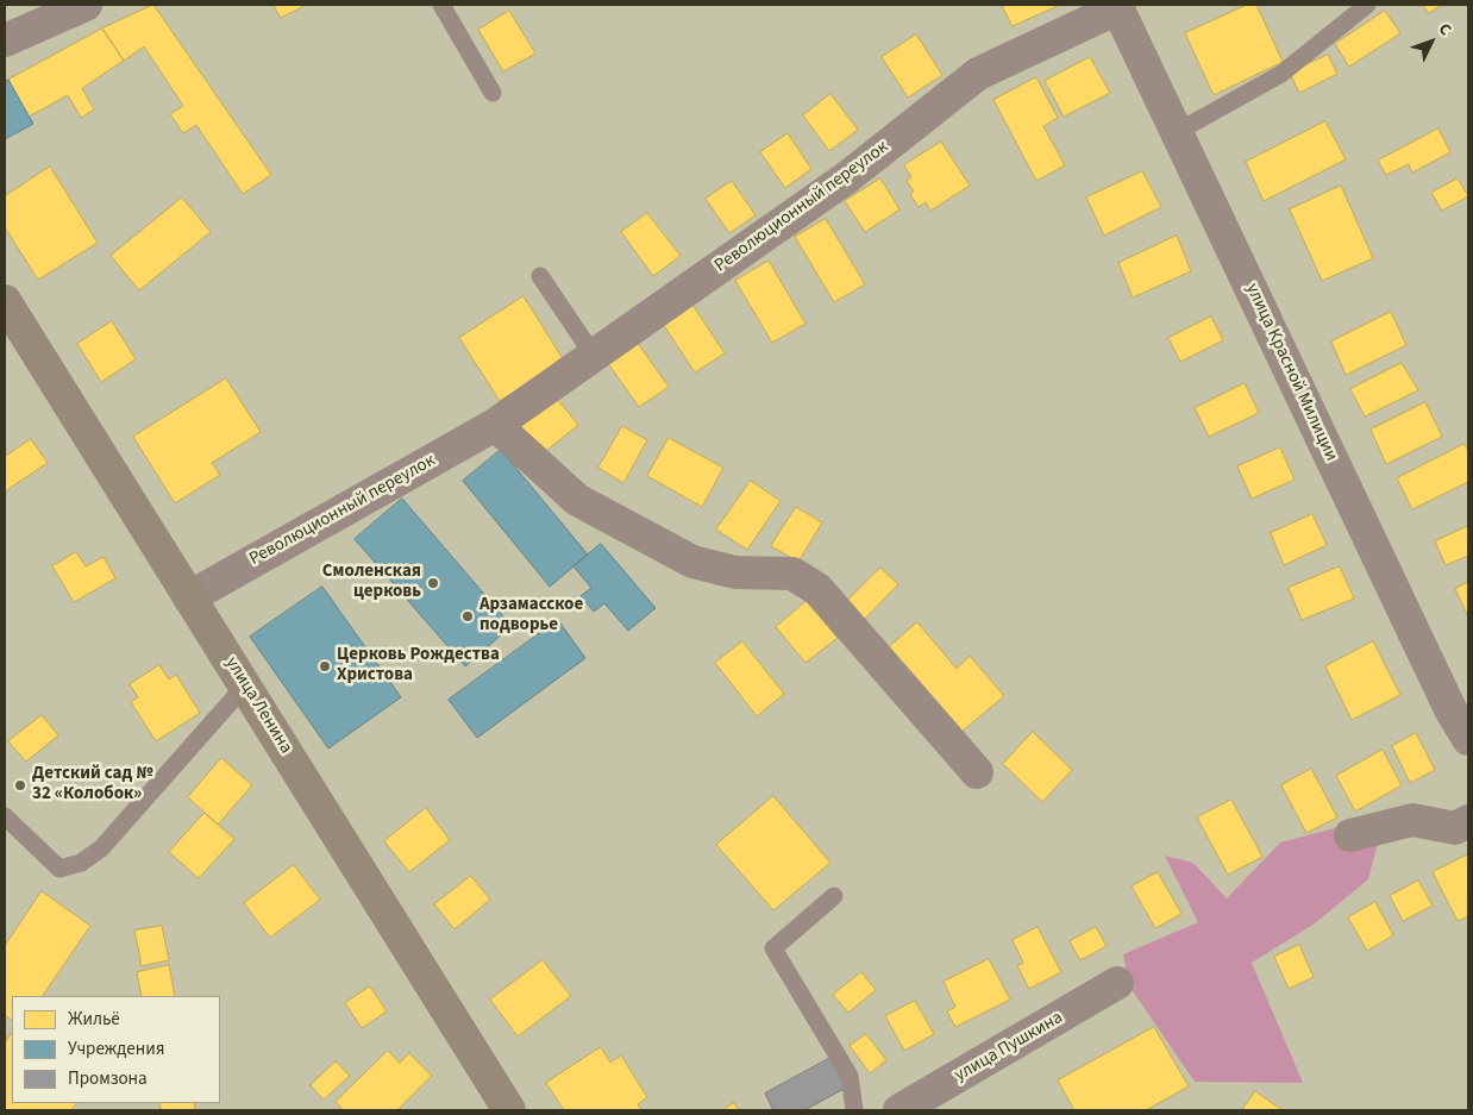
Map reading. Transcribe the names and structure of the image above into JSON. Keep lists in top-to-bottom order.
{
  "streets": {
    "main road": ["улица Ленина"],
    "street": ["Революционный переулок", "улица Красной Милиции", "улица Пушкина"]
  },
  "crossings": [
    ["Революционный переулок", "улица Красной Милиции"],
    ["Революционный переулок", "улица Ленина"]
  ],
  "places": [
    "Смоленская церковь",
    "Арзамасское подворье",
    "Церковь Рождества Христова",
    "Детский сад № 32 «Колобок»"
  ],
  "legend": ["Жильё", "Учреждения", "Промзона"],
  "north": "top right"
}
